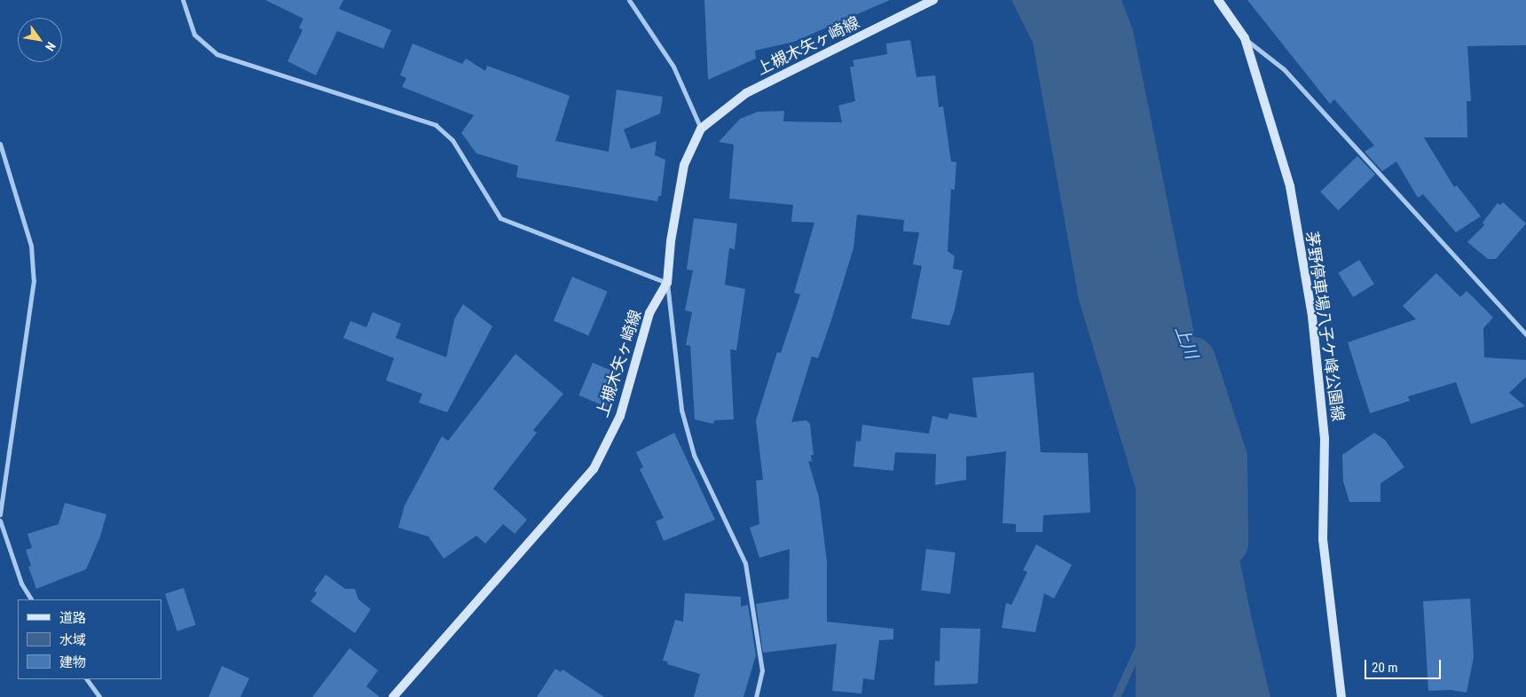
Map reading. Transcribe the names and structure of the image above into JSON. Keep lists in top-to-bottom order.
{
  "streets": {
    "main road": ["上槻木矢ヶ崎線", "茅野停車場八子ケ峰公園線"]
  },
  "water": ["上川"],
  "legend": ["道路", "水域", "建物"],
  "scale_bar": "20 m",
  "north": "bottom right"
}
